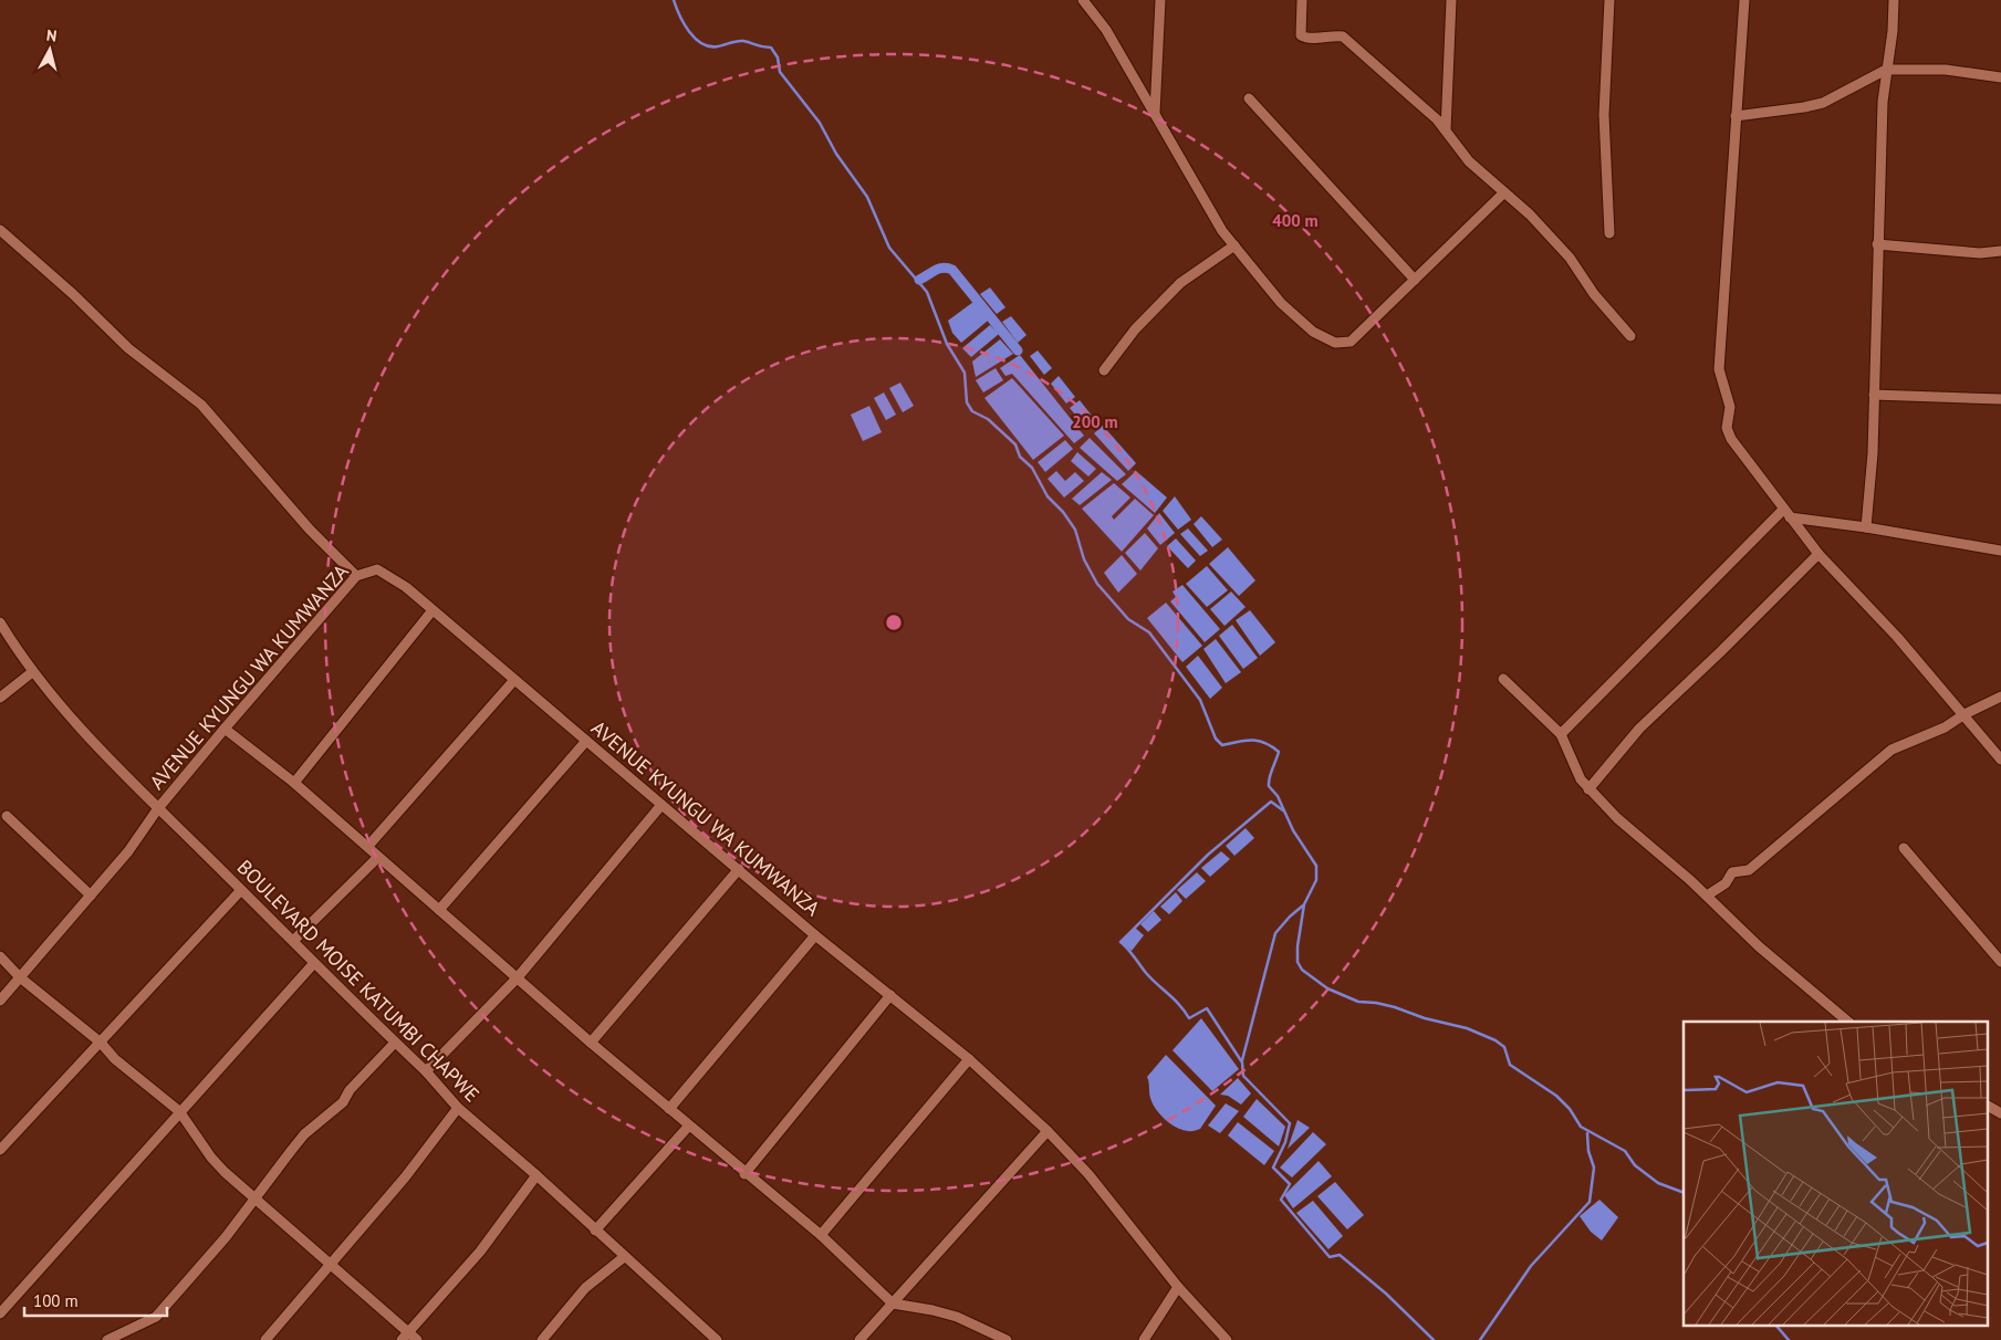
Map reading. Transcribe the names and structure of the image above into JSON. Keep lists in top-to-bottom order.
{
  "streets": {
    "street": ["AVENUE KYUNGU WA KUMWANZA", "BOULEVARD MOISE KATUMBI CHAPWE"]
  },
  "crossings": [
    ["AVENUE KYUNGU WA KUMWANZA", "BOULEVARD MOISE KATUMBI CHAPWE"]
  ],
  "scale_bar": "100 m",
  "north": "top",
  "rings": ["400 m", "200 m"]
}
